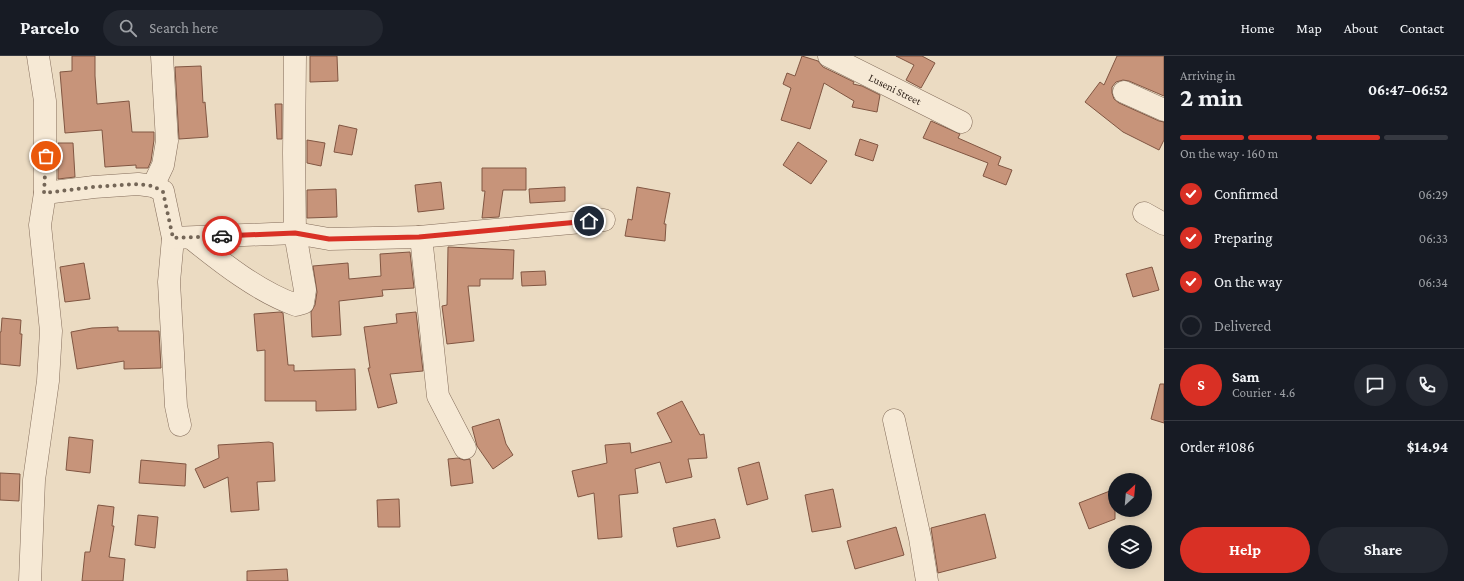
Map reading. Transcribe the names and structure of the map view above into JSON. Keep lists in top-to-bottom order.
{
  "streets": {
    "street": ["Luseni Street"]
  },
  "north": "top right",
  "page": {
    "header": "Parcelo",
    "search": "Search here",
    "nav": [
      "Home",
      "Map",
      "About",
      "Contact"
    ],
    "heading": ["2 min", "Arriving in", "06:47–06:52"],
    "panel": [
      "Sam",
      "Courier · 4.6",
      "Order #1086",
      "$14.94"
    ],
    "bar": "On the way · 160 m",
    "list": [
      ["Confirmed", "06:29"],
      ["Preparing", "06:33"],
      ["On the way", "06:34"],
      "Delivered"
    ],
    "round": "S",
    "buttons": ["Help", "Share"]
  }
}
